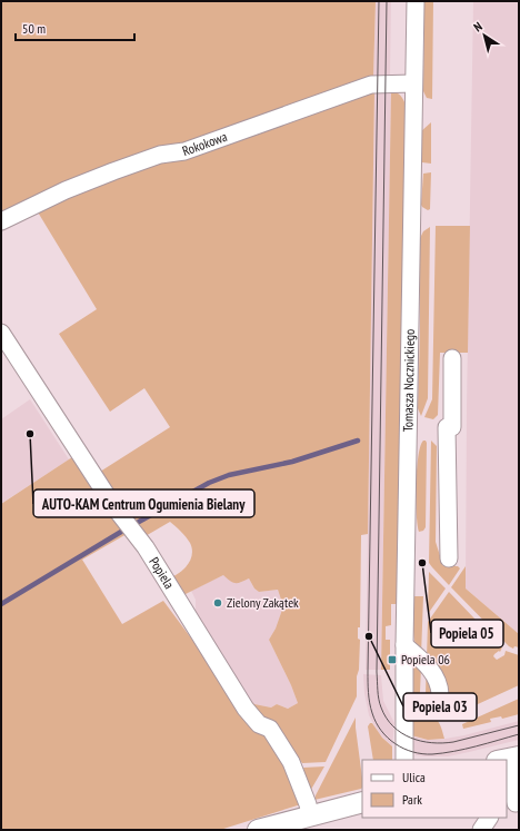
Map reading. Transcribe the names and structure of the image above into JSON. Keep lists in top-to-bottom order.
{
  "streets": {
    "street": ["Rokokowa", "Tomasza Nocznickiego", "Popiela"]
  },
  "crossings": [
    ["Rokokowa", "Tomasza Nocznickiego"]
  ],
  "places": {
    "other": [
      "AUTO-KAM Centrum Ogumienia Bielany",
      "Popiela 05",
      "Zielony Zakątek",
      "Popiela 03"
    ],
    "transit": ["Popiela 06"]
  },
  "legend": ["Ulica", "Park"],
  "scale_bar": "50 m",
  "north": "top left"
}
